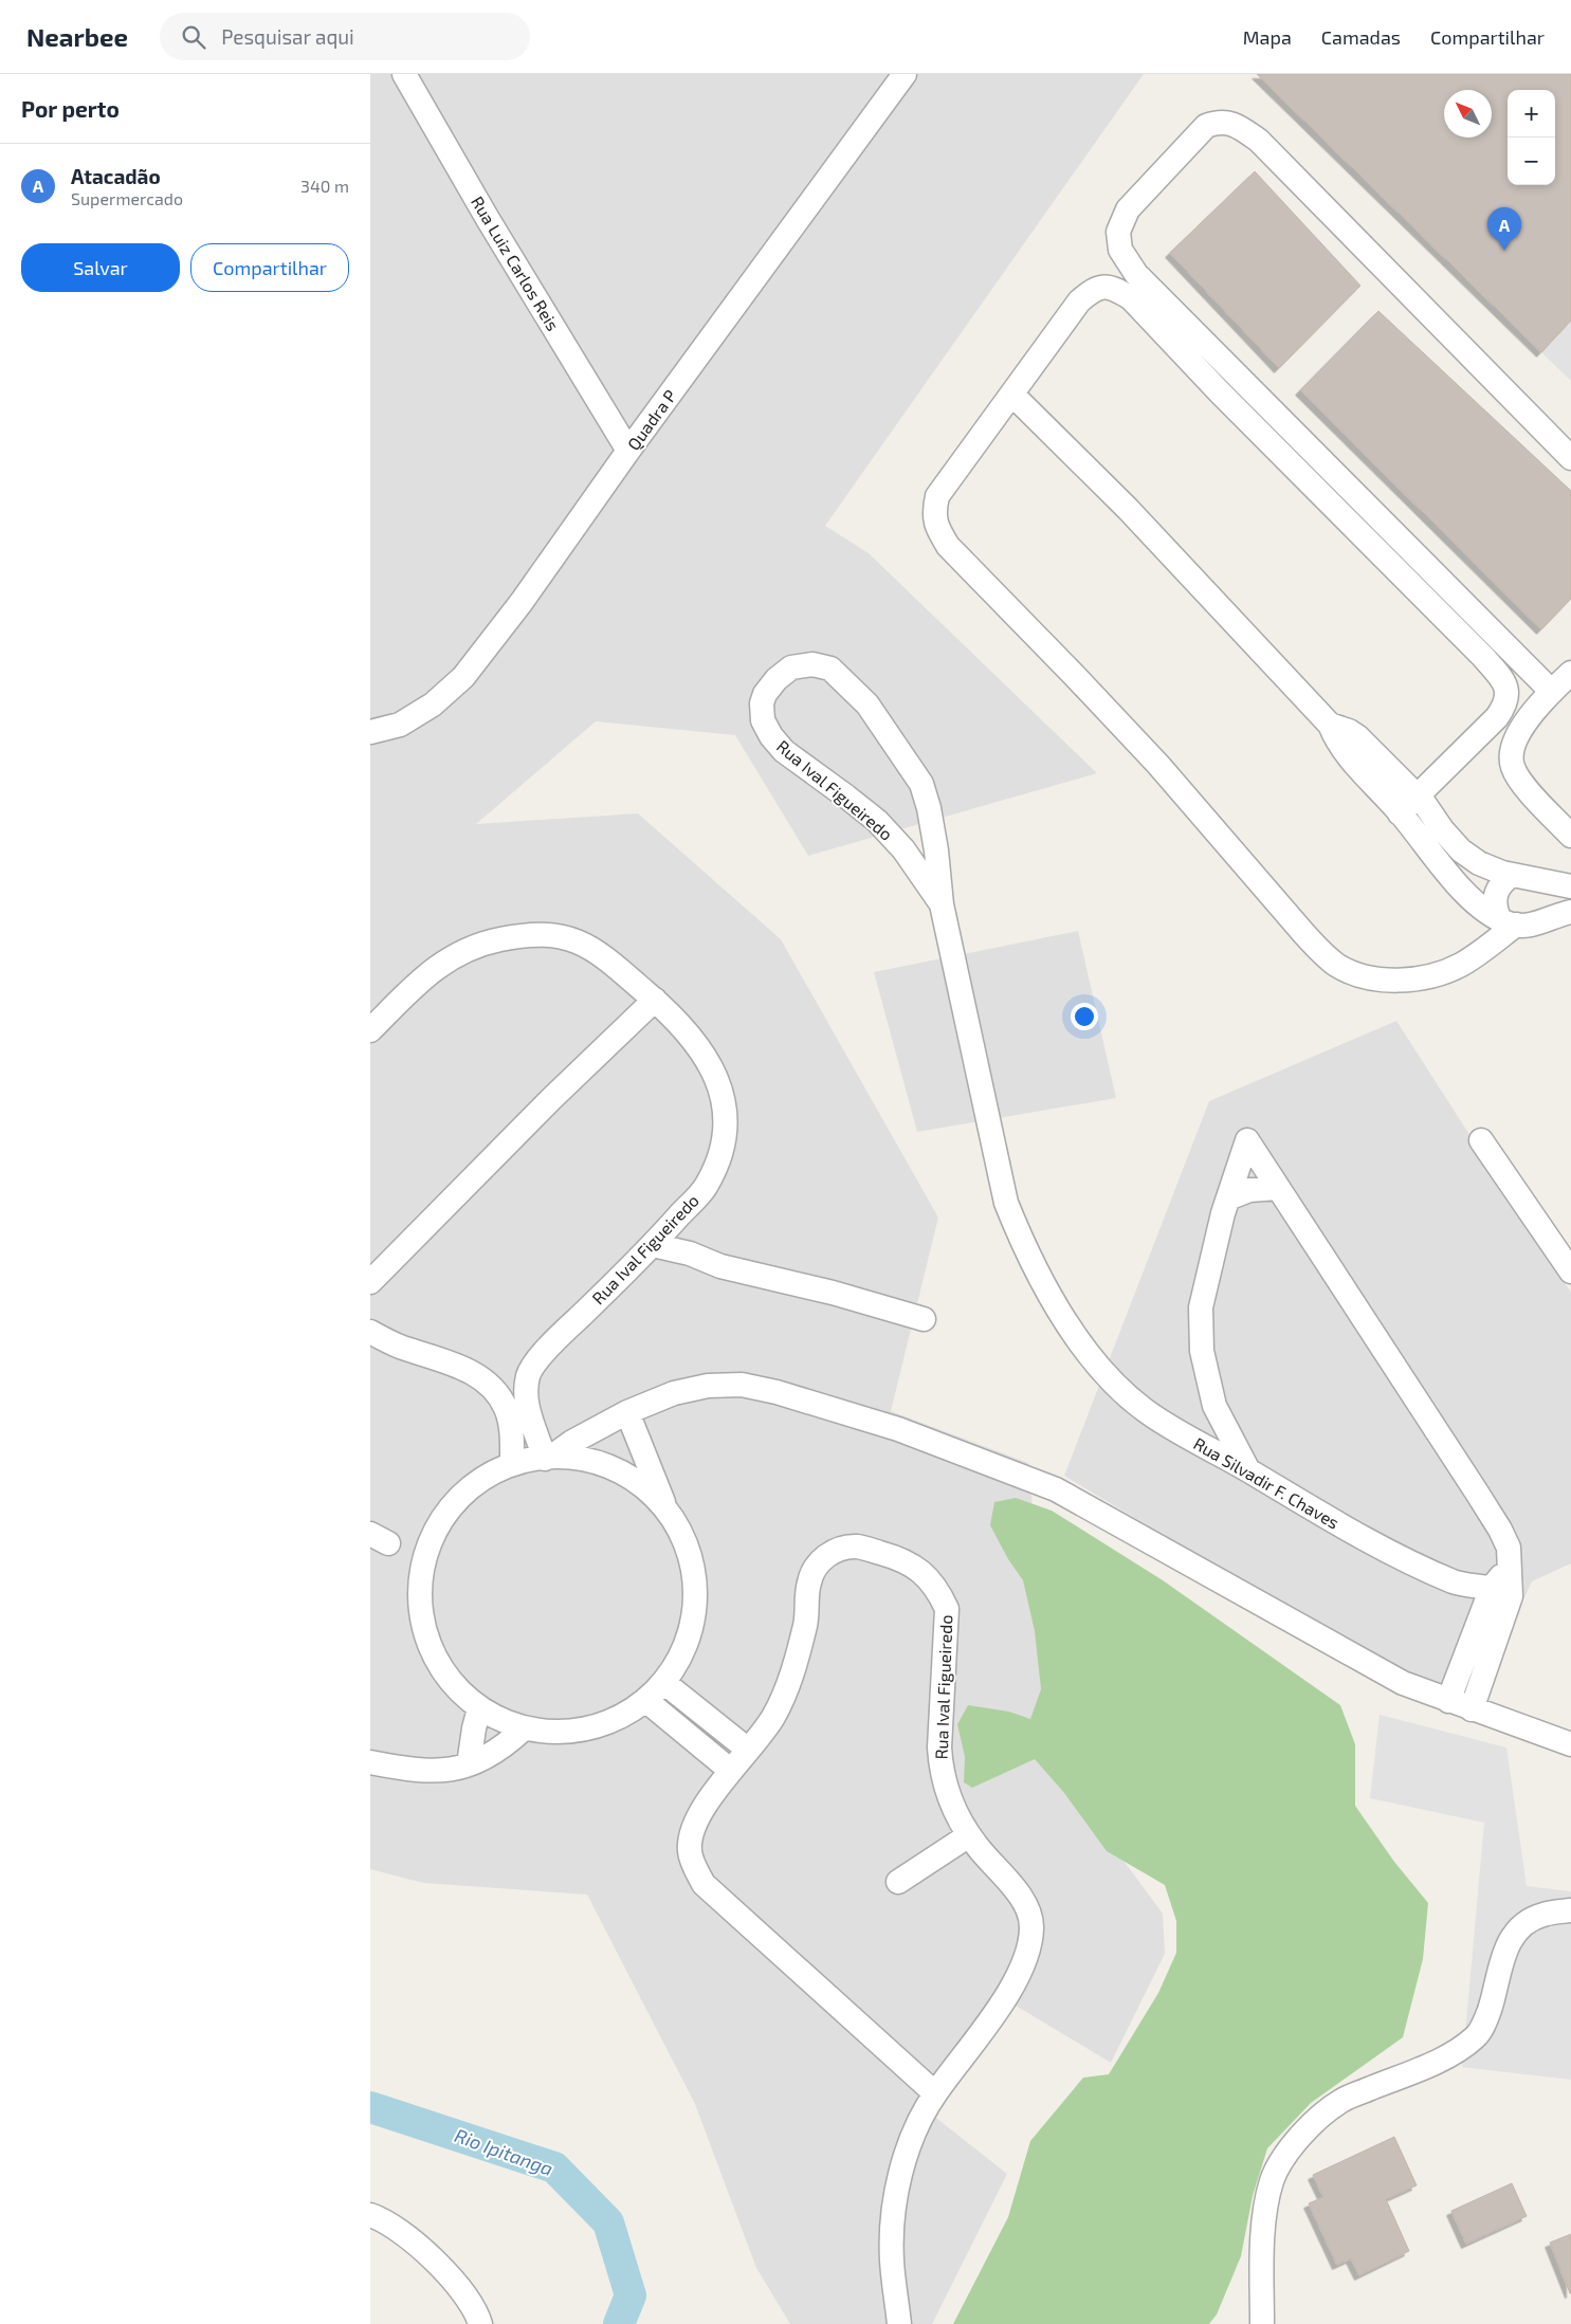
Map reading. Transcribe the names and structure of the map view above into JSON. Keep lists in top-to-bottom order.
{
  "streets": {
    "street": [
      "Rua Luiz Carlos Reis",
      "Quadra P",
      "Rua Ival Figueiredo",
      "Rua Silvadir F. Chaves"
    ]
  },
  "crossings": [
    ["Rua Luiz Carlos Reis", "Quadra P"],
    ["Rua Ival Figueiredo", "Rua Silvadir F. Chaves"]
  ],
  "water": ["Rio Ipitanga"],
  "north": "top left",
  "page": {
    "header": "Nearbee",
    "search": "Pesquisar aqui",
    "nav": ["Mapa", "Camadas", "Compartilhar"],
    "heading": "Por perto",
    "map_buttons": ["+", "−"],
    "list": [
      {
        "mark": "A",
        "name": "Atacadão",
        "note": "Supermercado",
        "value": "340 m"
      }
    ],
    "pins": "A",
    "buttons": ["Salvar", "Compartilhar"]
  }
}
